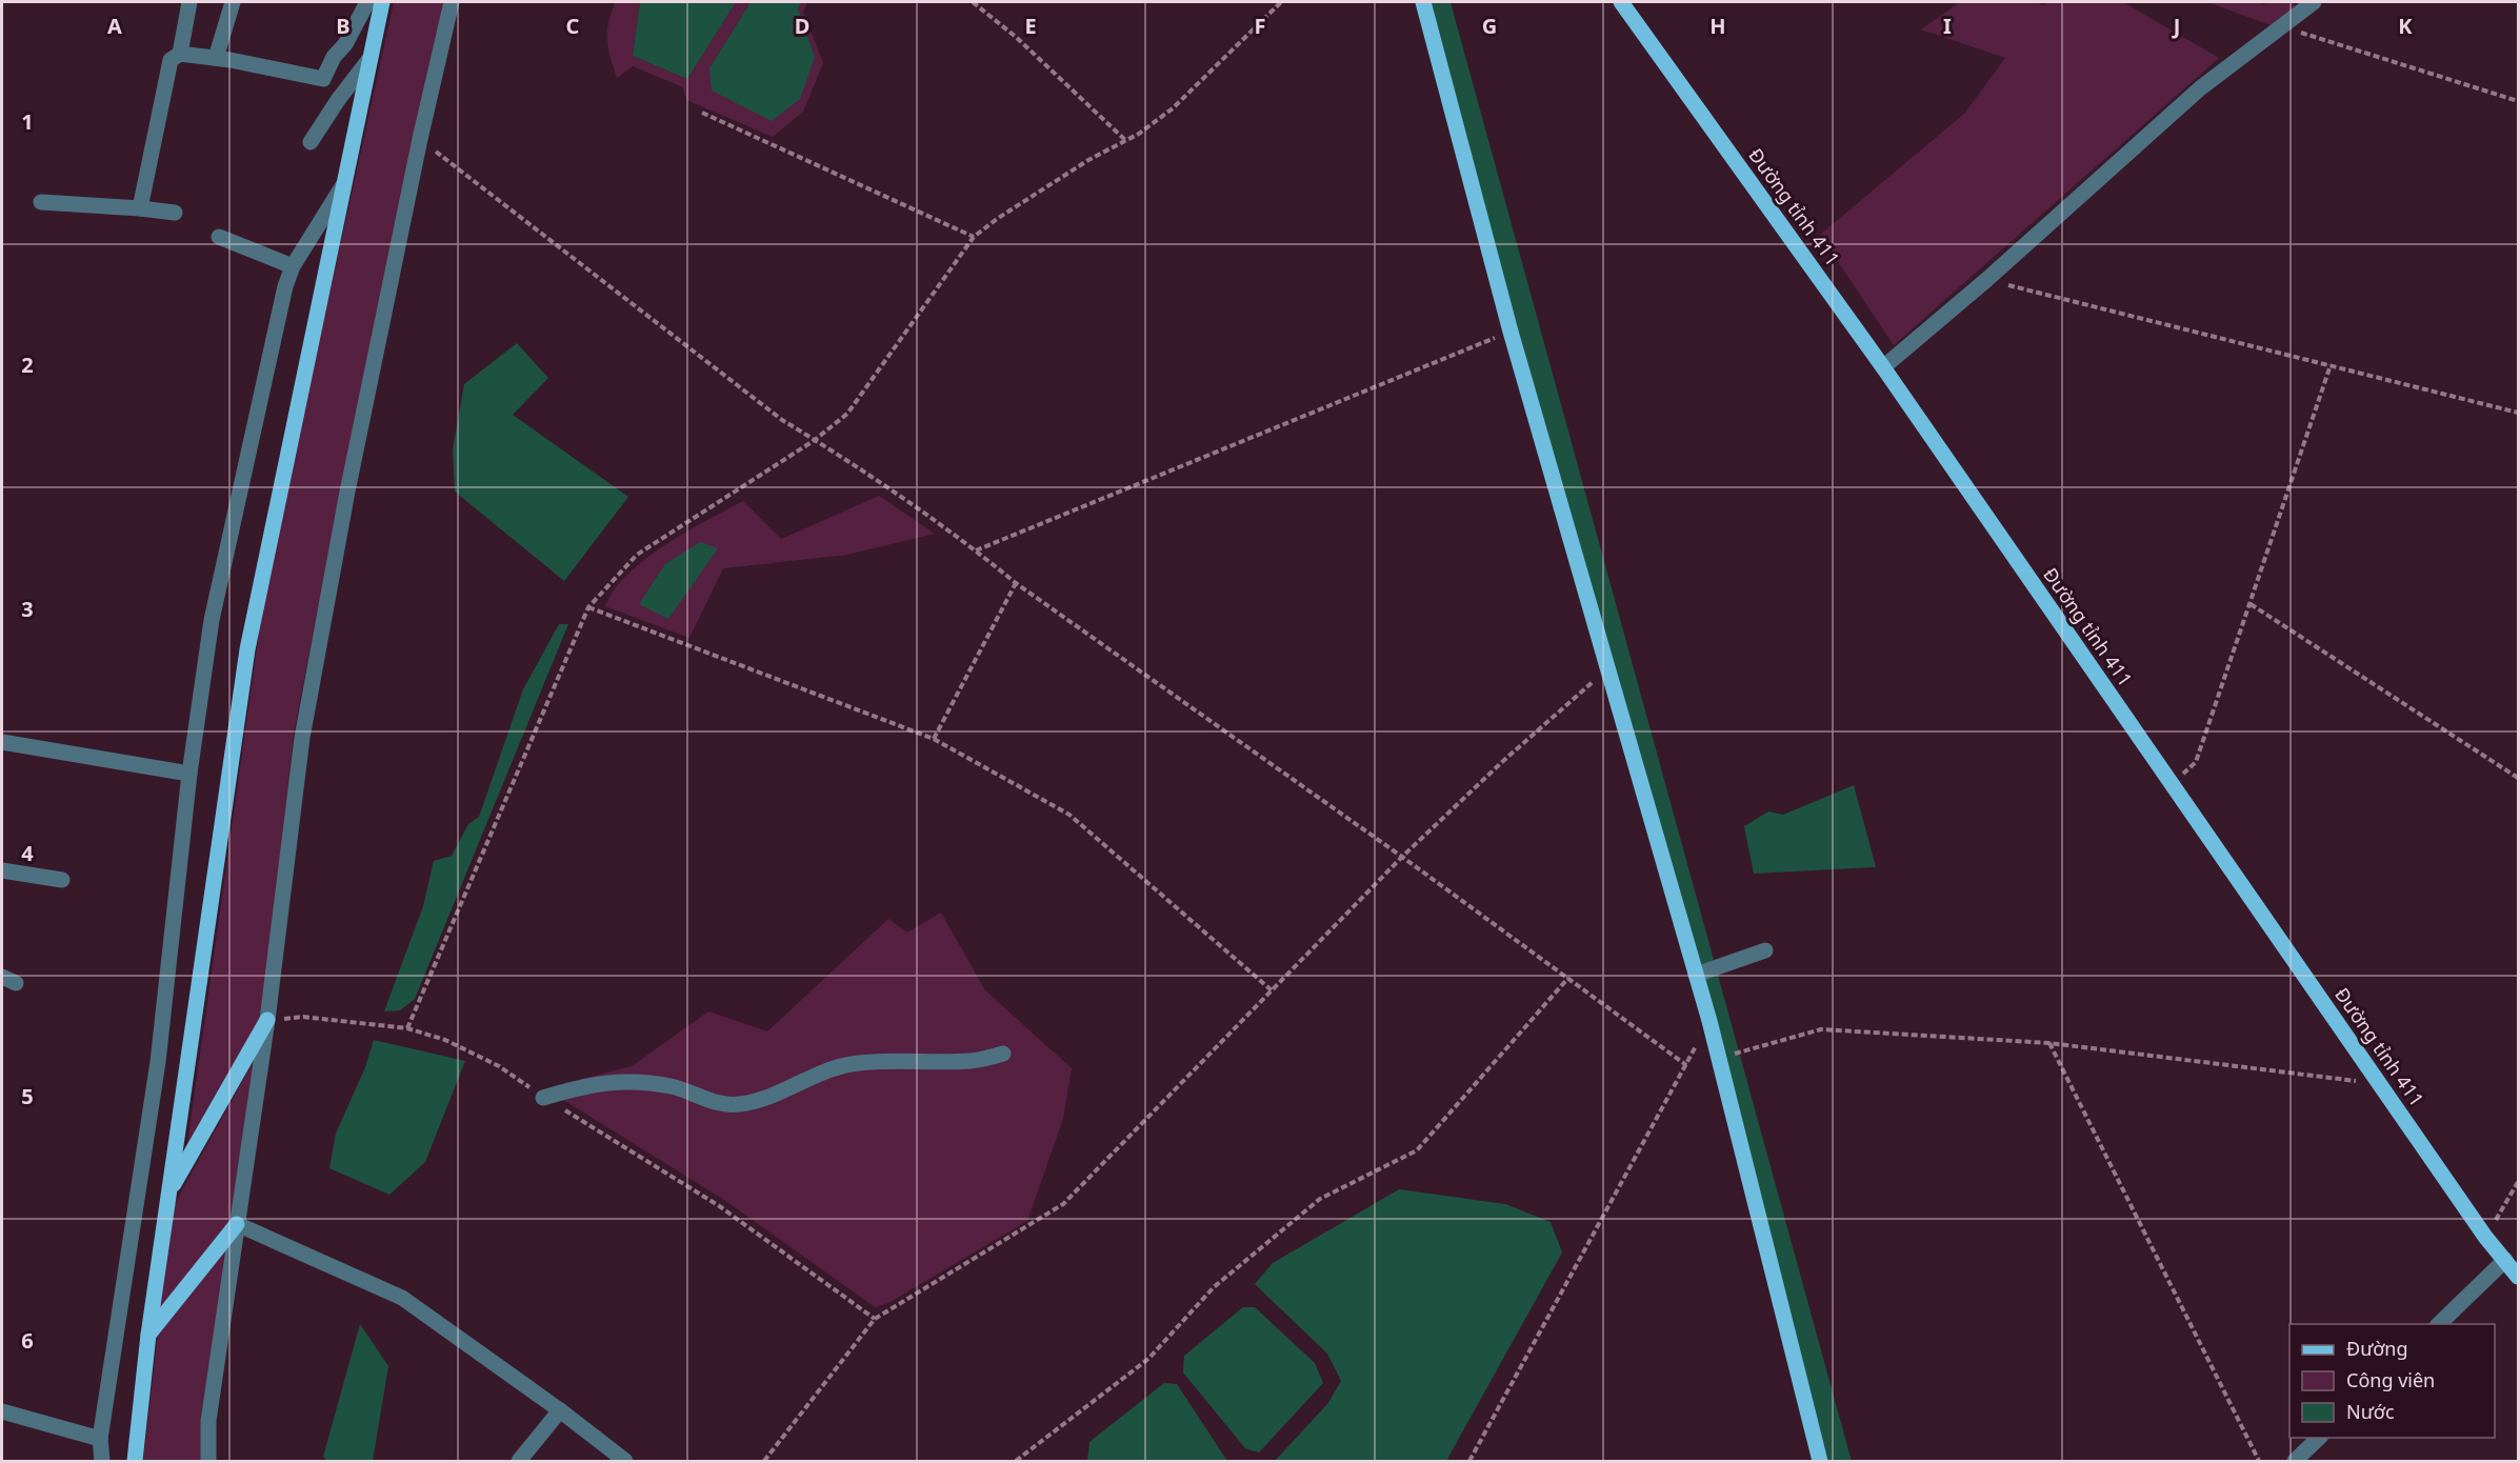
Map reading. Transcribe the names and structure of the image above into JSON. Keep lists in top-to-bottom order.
{
  "streets": {
    "main road": ["Đường tỉnh 411"]
  },
  "legend": ["Đường", "Công viên", "Nước"],
  "grid": {
    "columns": [
      "A",
      "B",
      "C",
      "D",
      "E",
      "F",
      "G",
      "H",
      "I",
      "J",
      "K"
    ],
    "rows": [
      "1",
      "2",
      "3",
      "4",
      "5",
      "6"
    ]
  }
}
